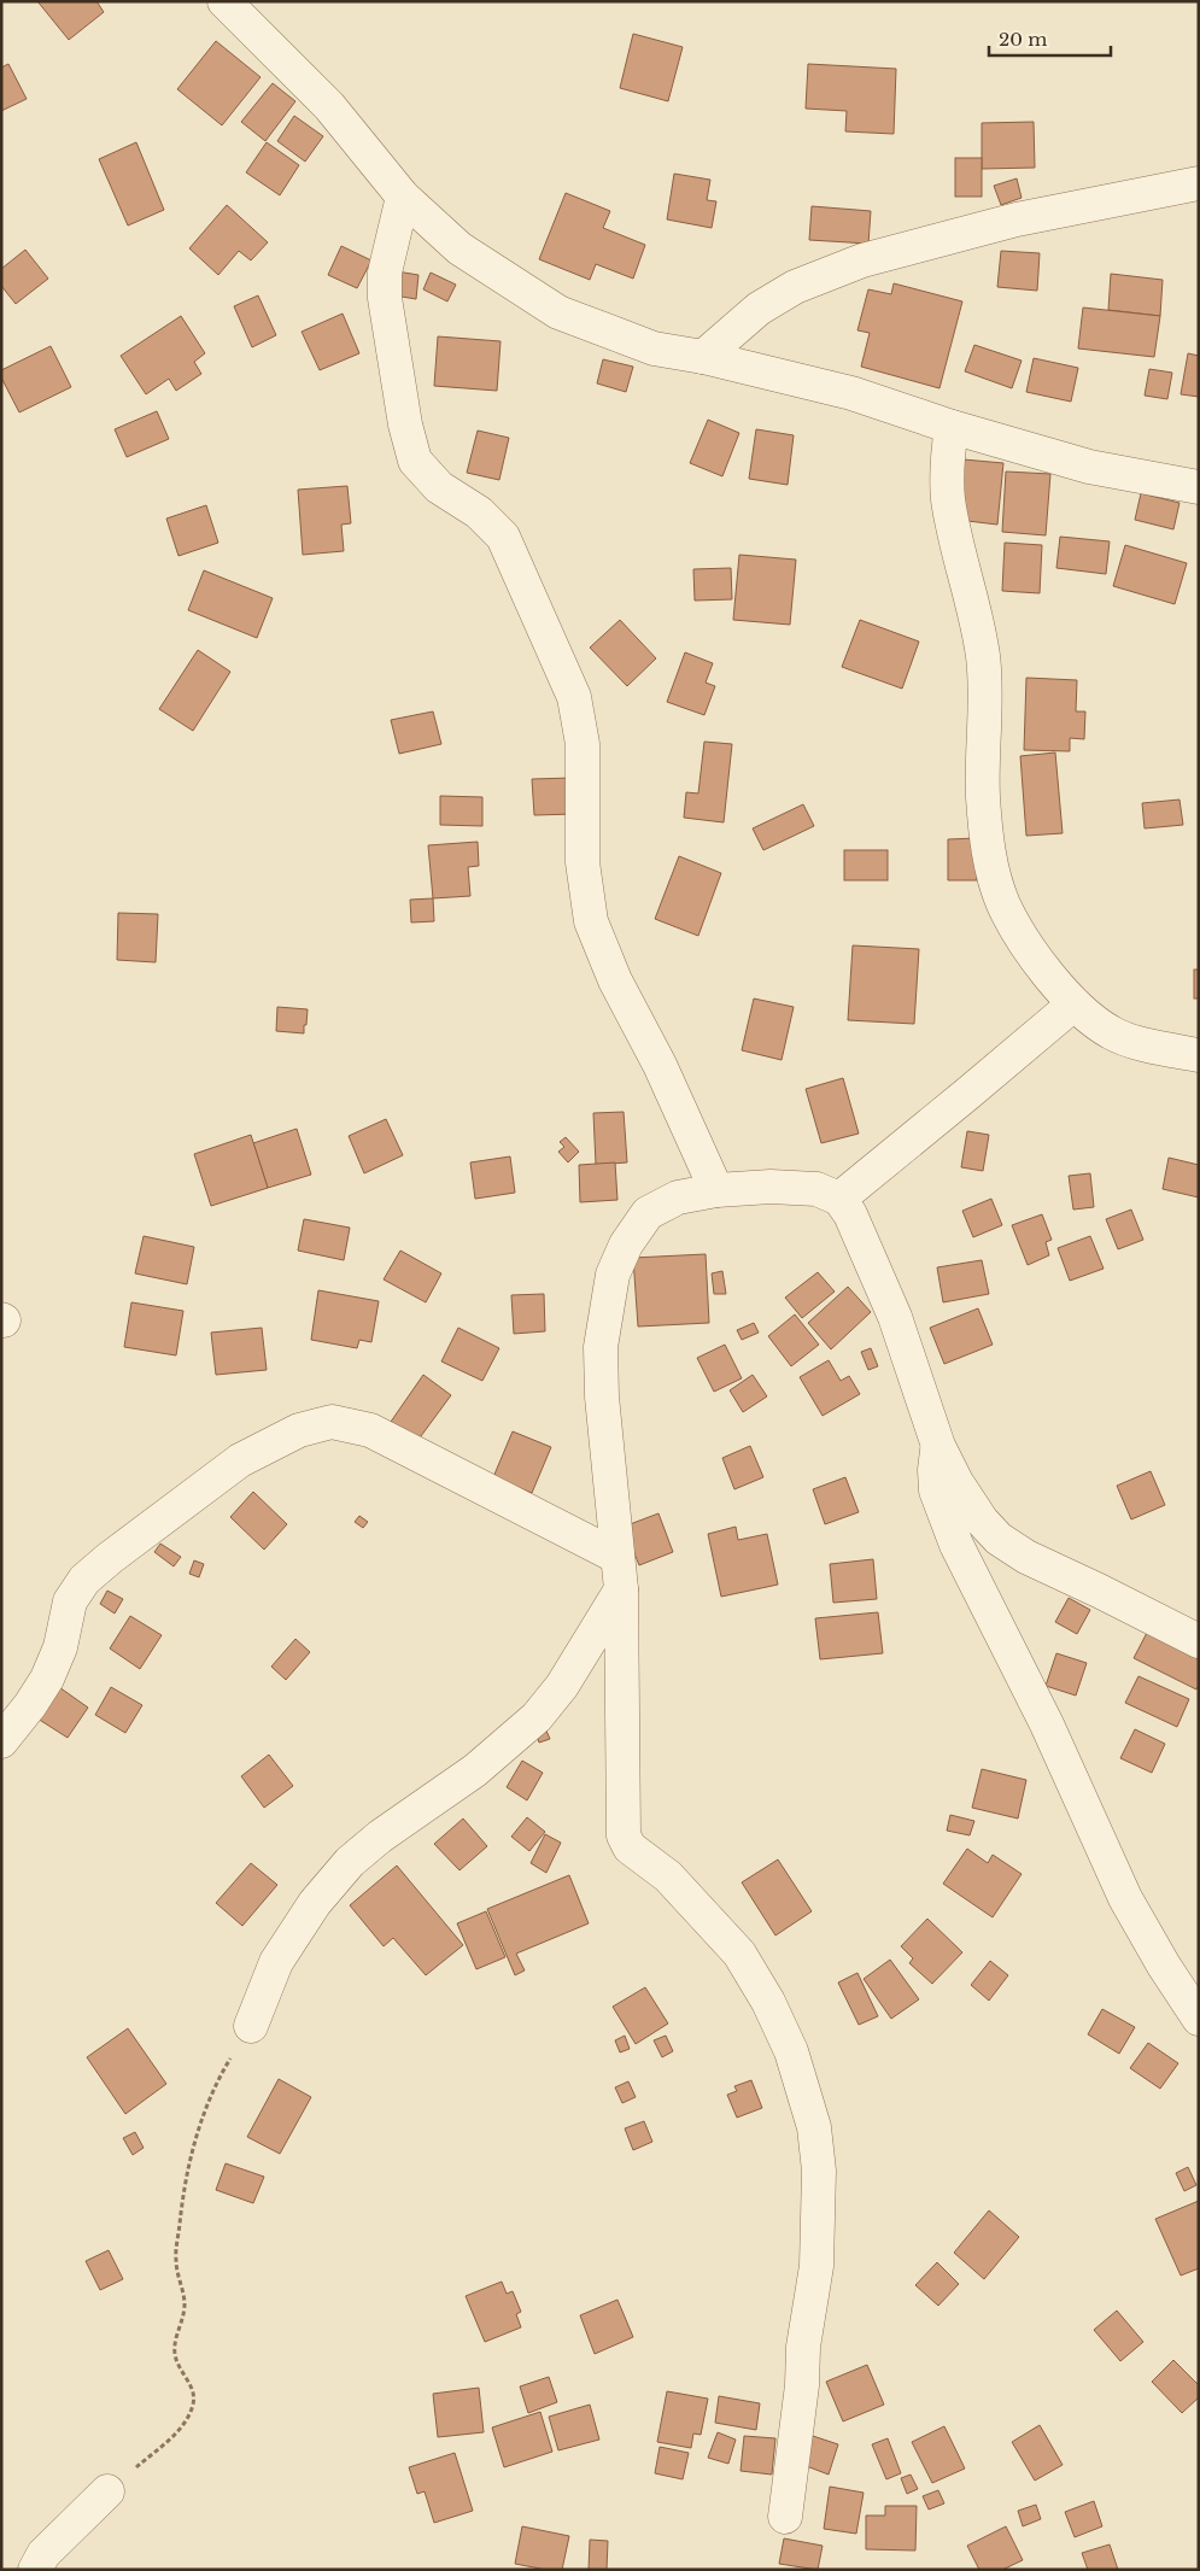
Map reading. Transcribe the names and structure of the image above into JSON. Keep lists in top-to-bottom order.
{
  "scale_bar": "20 m"
}
